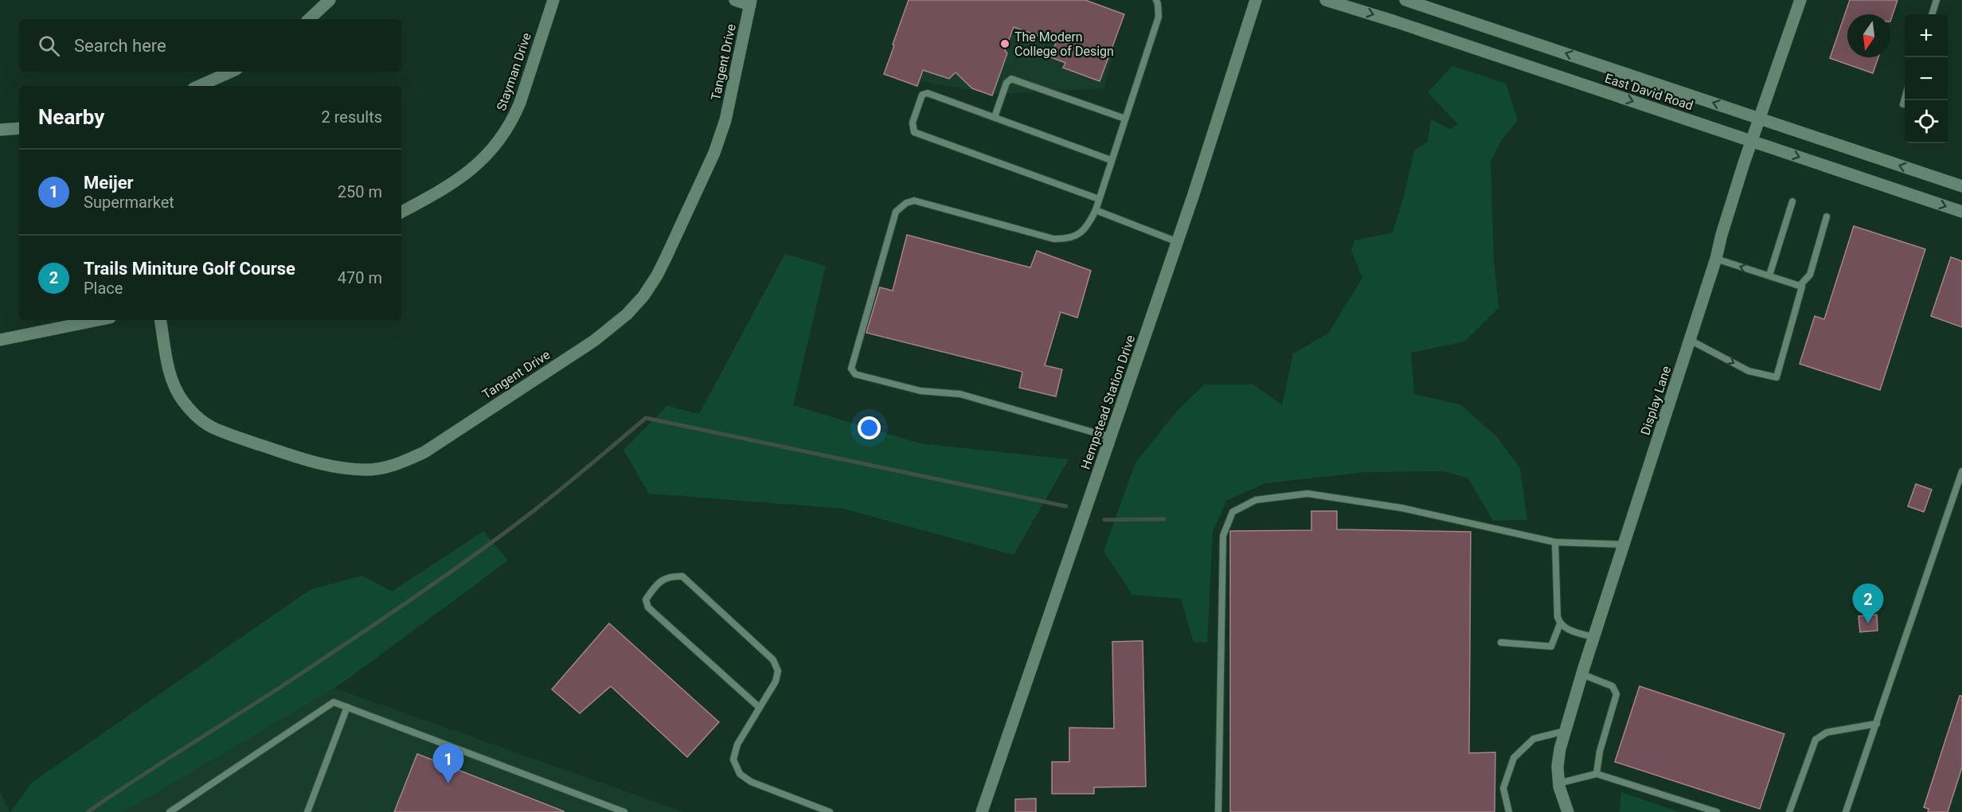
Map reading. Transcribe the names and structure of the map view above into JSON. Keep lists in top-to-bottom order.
{
  "streets": {
    "street": [
      "Tangent Drive",
      "Stayman Drive",
      "East David Road",
      "Display Lane",
      "Hempstead Station Drive"
    ]
  },
  "crossings": [
    ["East David Road", "Display Lane"]
  ],
  "places": ["The Modern College of Design"],
  "north": "bottom",
  "page": {
    "map_buttons": ["+", "−"],
    "search": "Search here",
    "heading": ["Nearby", "2 results"],
    "list": [
      {
        "mark": "1",
        "name": "Meijer",
        "note": "Supermarket",
        "value": "250 m"
      },
      {
        "mark": "2",
        "name": "Trails Miniture Golf Course",
        "note": "Place",
        "value": "470 m"
      }
    ],
    "pins": ["2", "1"]
  }
}
